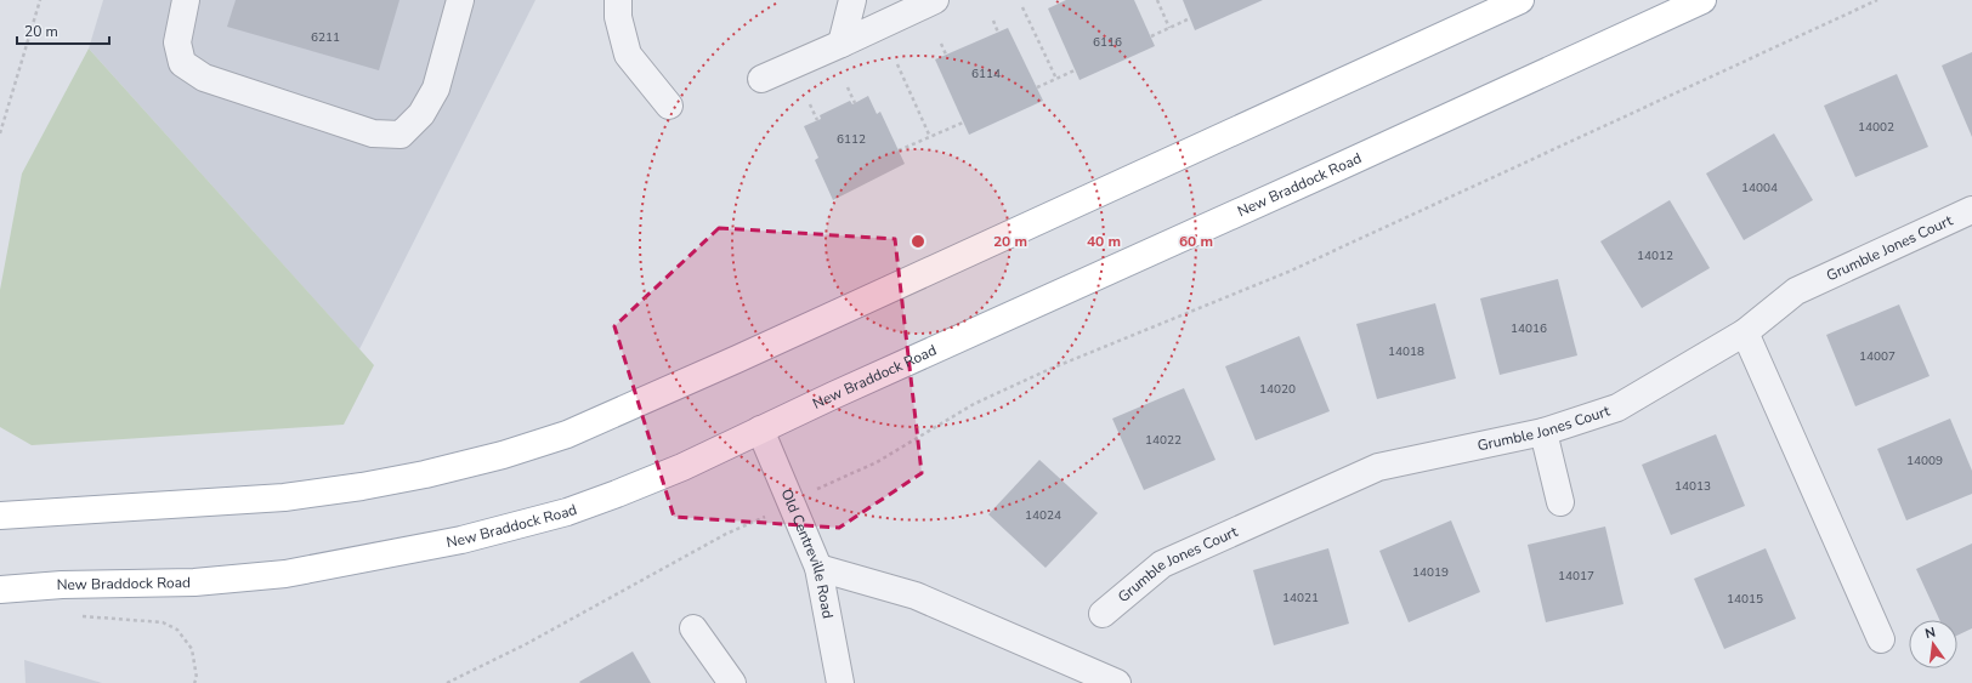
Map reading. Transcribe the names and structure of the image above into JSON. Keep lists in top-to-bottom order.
{
  "streets": {
    "main road": ["New Braddock Road"],
    "street": ["Grumble Jones Court", "Old Centreville Road"]
  },
  "crossings": [
    ["New Braddock Road", "Old Centreville Road"]
  ],
  "house_numbers": [
    "6211",
    "6116",
    "6114",
    "14002",
    "6112",
    "14004",
    "14012",
    "14016",
    "14018",
    "14007",
    "14020",
    "14022",
    "14009",
    "14013",
    "14024",
    "14019",
    "14017",
    "14021",
    "14015"
  ],
  "scale_bar": "20 m",
  "north": "top",
  "rings": ["20 m", "40 m", "60 m"]
}
